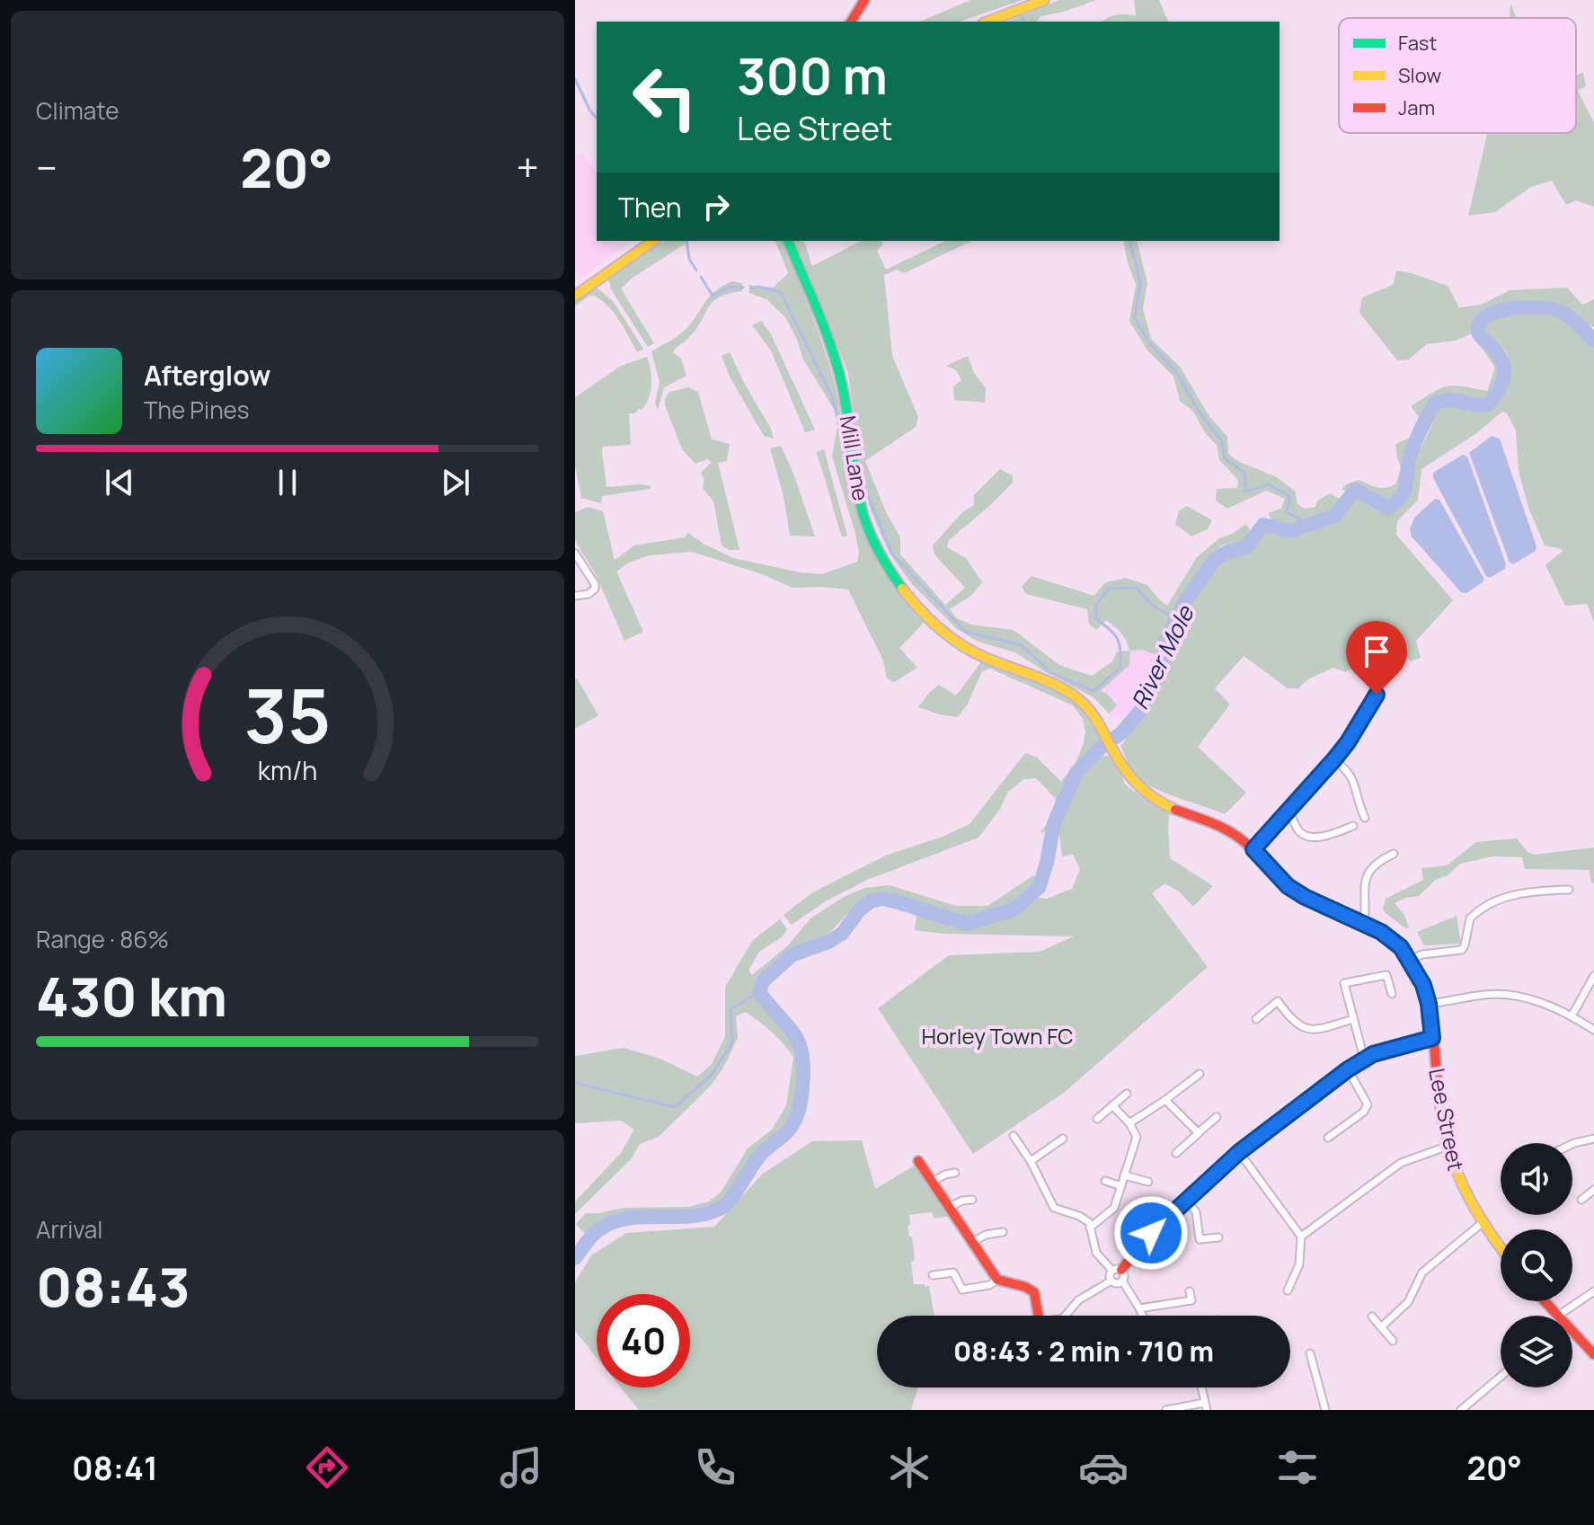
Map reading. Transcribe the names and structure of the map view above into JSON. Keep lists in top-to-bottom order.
{
  "streets": {
    "street": ["Mill Lane", "Lee Street"]
  },
  "crossings": [
    ["Mill Lane", "Lee Street"]
  ],
  "water": ["River Mole"],
  "parks": ["Horley Town FC"],
  "legend": ["Fast", "Slow", "Jam"],
  "page": {
    "tile": [
      "Climate",
      ["Range · 86%", "430 km"],
      ["Arrival", "08:43"]
    ],
    "turn": ["300 m", "Lee Street"],
    "heat": ["−", "20°", "+"],
    "then": "Then",
    "song": ["Afterglow", "The Pines"],
    "limit": "40",
    "trip": "08:43 · 2 min · 710 m",
    "tabs": ["08:41", "20°"],
    "gauge": ["35", "km/h"]
  }
}
